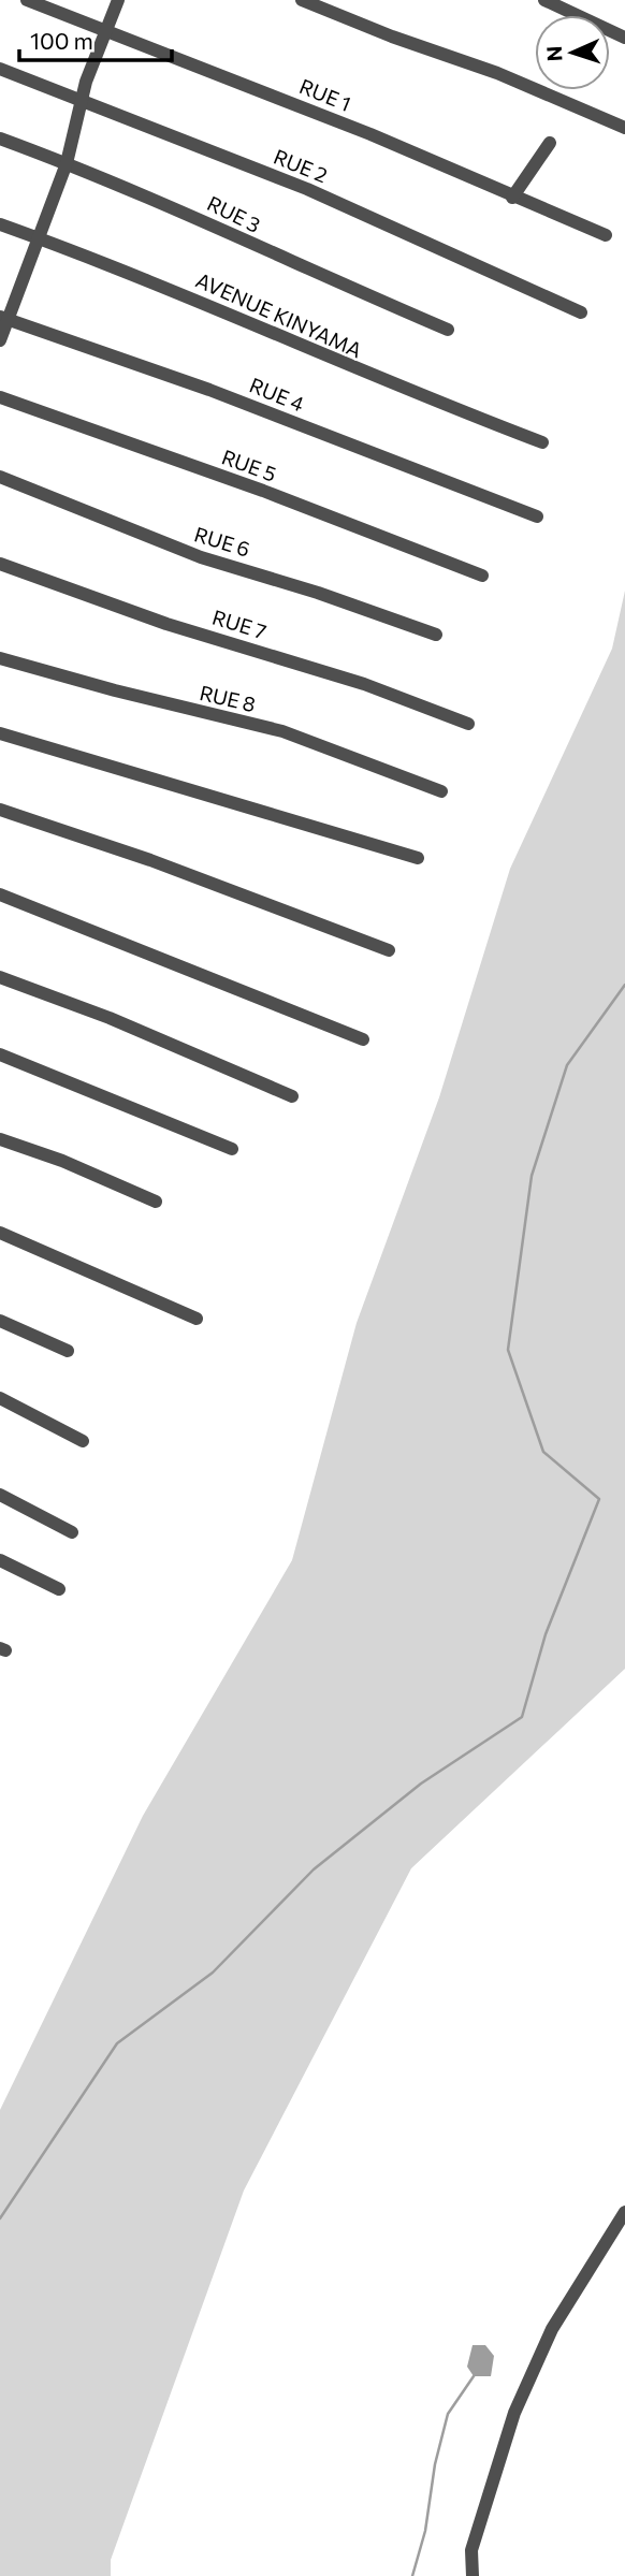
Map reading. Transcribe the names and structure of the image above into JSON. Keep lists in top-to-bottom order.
{
  "streets": {
    "street": [
      "RUE 1",
      "RUE 2",
      "RUE 3",
      "AVENUE KINYAMA",
      "RUE 4",
      "RUE 5",
      "RUE 6",
      "RUE 7",
      "RUE 8"
    ]
  },
  "scale_bar": "100 m",
  "north": "left"
}
